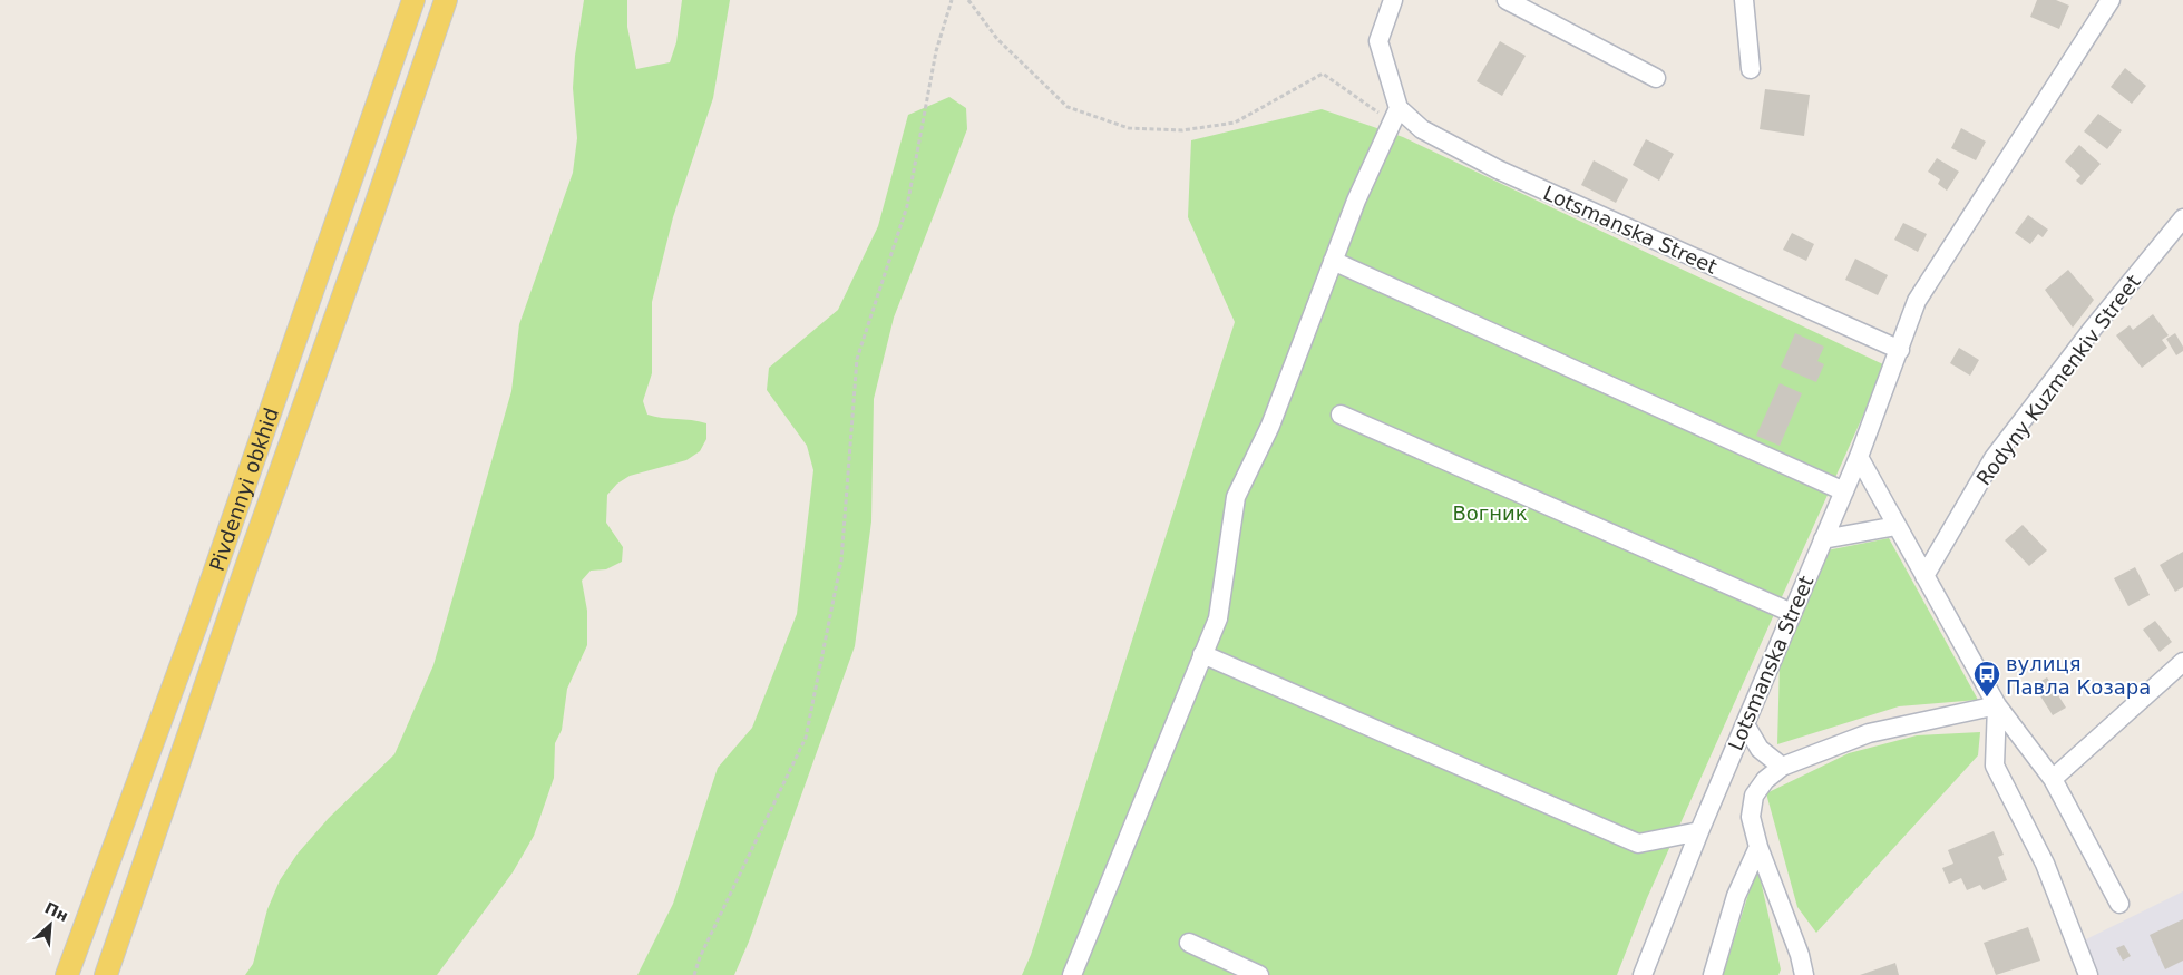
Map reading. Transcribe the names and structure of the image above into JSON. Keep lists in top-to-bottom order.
{
  "streets": {
    "main road": ["Pivdennyi obkhid"],
    "street": ["Lotsmanska Street", "Rodyny Kuzmenkiv Street"]
  },
  "parks": ["Вогник"],
  "places": {
    "bus stop": ["вулиця Павла Козара"]
  },
  "north": "top right"
}
